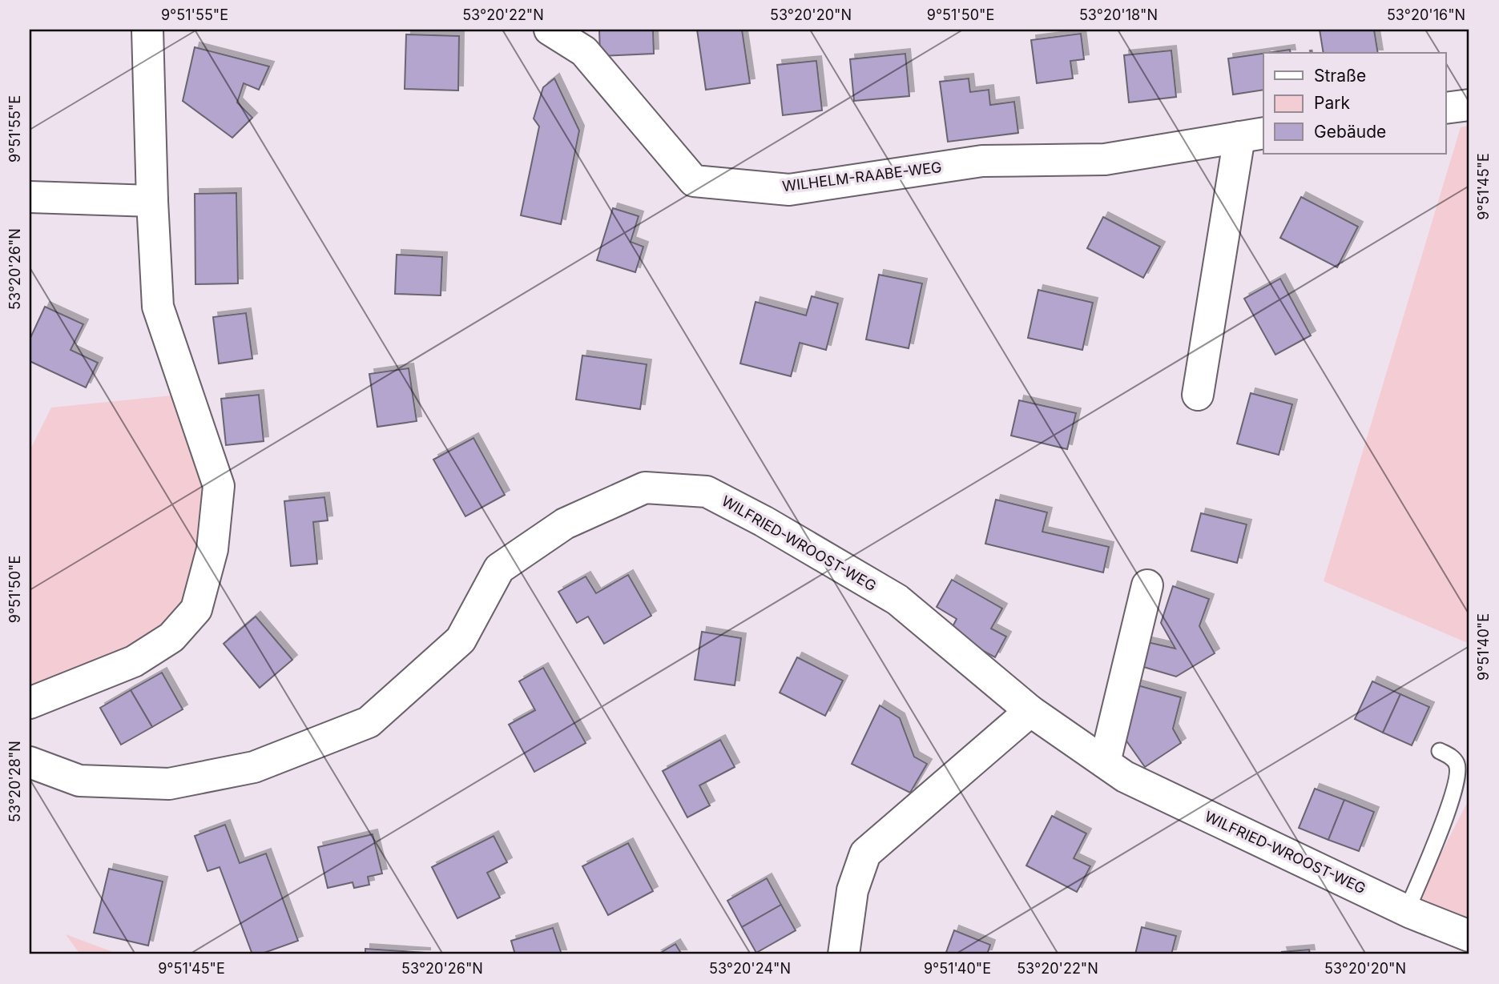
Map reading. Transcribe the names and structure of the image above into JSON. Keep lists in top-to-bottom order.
{
  "streets": {
    "street": ["WILHELM-RAABE-WEG", "WILFRIED-WROOST-WEG"]
  },
  "legend": ["Straße", "Park", "Gebäude"],
  "coordinates": [
    "9°51'55\"E",
    "53°20'22\"N",
    "53°20'20\"N",
    "9°51'50\"E",
    "53°20'18\"N",
    "53°20'16\"N",
    "9°51'45\"E",
    "53°20'26\"N",
    "9°51'40\"E",
    "53°20'28\"N",
    "53°20'24\"N"
  ]
}
